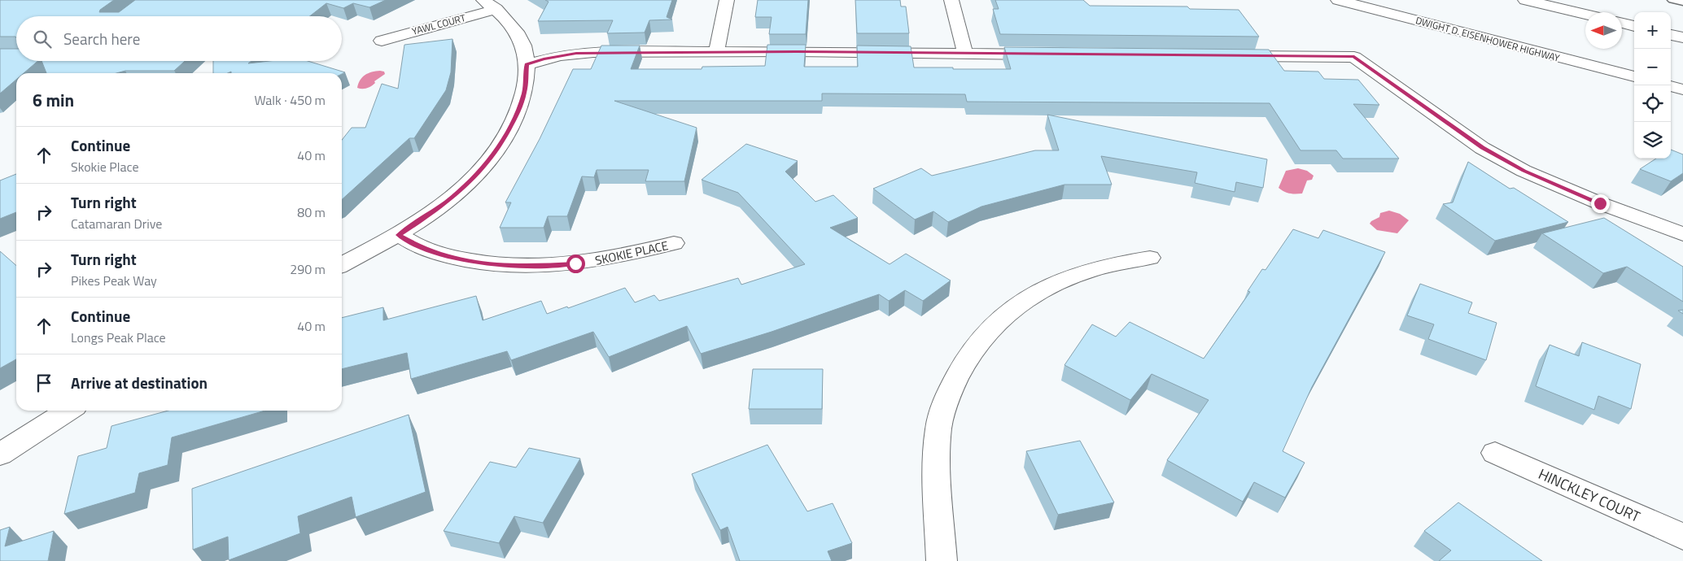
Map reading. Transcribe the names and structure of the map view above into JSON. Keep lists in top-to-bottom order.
{
  "streets": {
    "main road": [
      "YAWL COURT",
      "DWIGHT D. EISENHOWER HIGHWAY",
      "SKOKIE PLACE",
      "HINCKLEY COURT"
    ]
  },
  "north": "left",
  "page": {
    "map_buttons": ["+", "−"],
    "search": "Search here",
    "heading": ["6 min", "Walk · 450 m"],
    "list": [
      ["Continue", "Skokie Place", "40 m"],
      ["Turn right", "Catamaran Drive", "80 m"],
      ["Turn right", "Pikes Peak Way", "290 m"],
      ["Continue", "Longs Peak Place", "40 m"],
      "Arrive at destination"
    ]
  }
}
